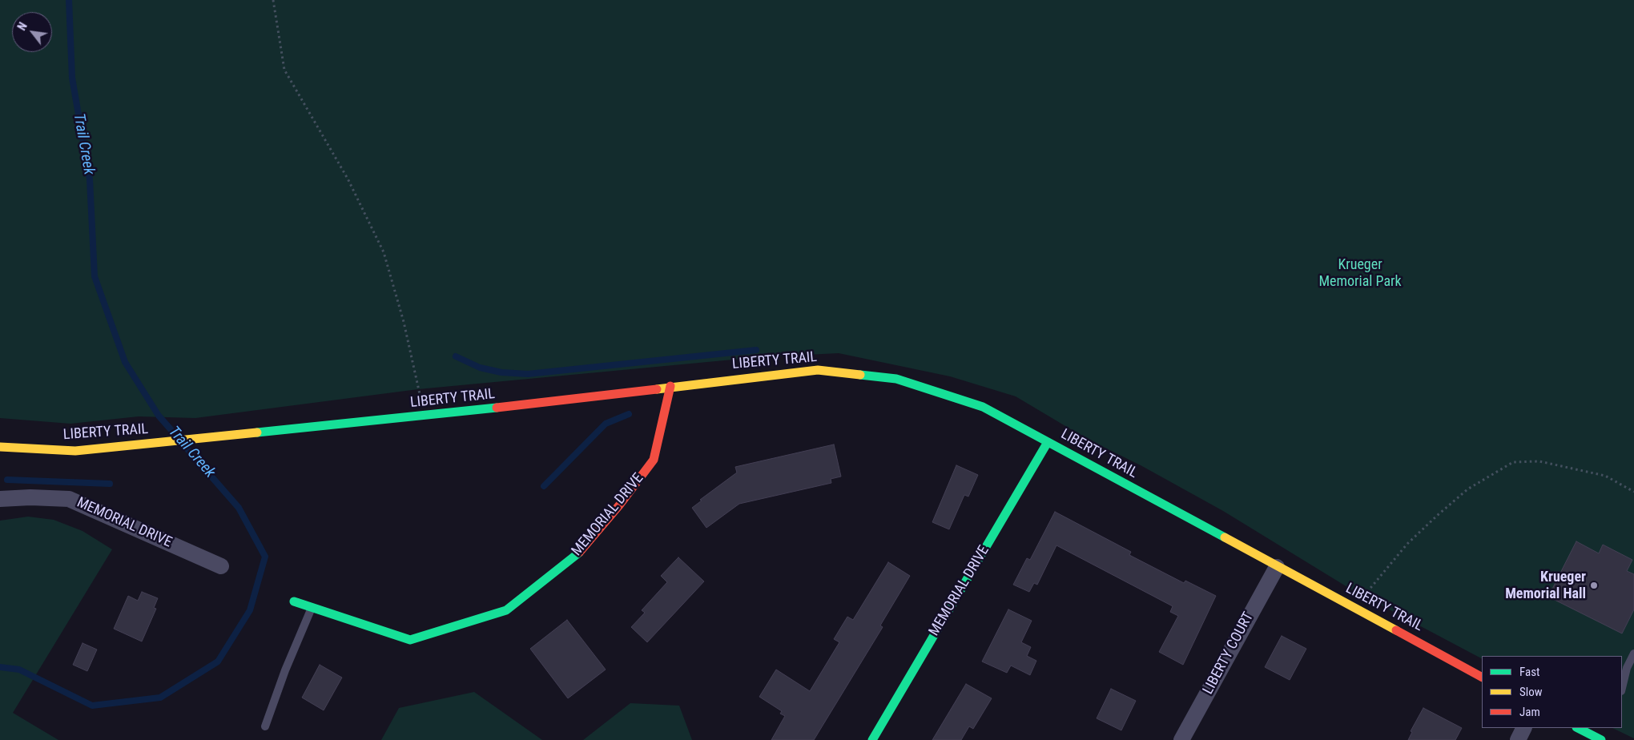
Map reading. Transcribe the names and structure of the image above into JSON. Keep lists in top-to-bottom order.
{
  "streets": {
    "street": ["LIBERTY TRAIL", "MEMORIAL DRIVE", "LIBERTY COURT"]
  },
  "crossings": [
    ["LIBERTY TRAIL", "MEMORIAL DRIVE"],
    ["LIBERTY TRAIL", "LIBERTY COURT"]
  ],
  "water": ["Trail Creek"],
  "parks": ["Krueger Memorial Park"],
  "places": ["Krueger Memorial Hall"],
  "legend": ["Fast", "Slow", "Jam"],
  "north": "top left"
}
